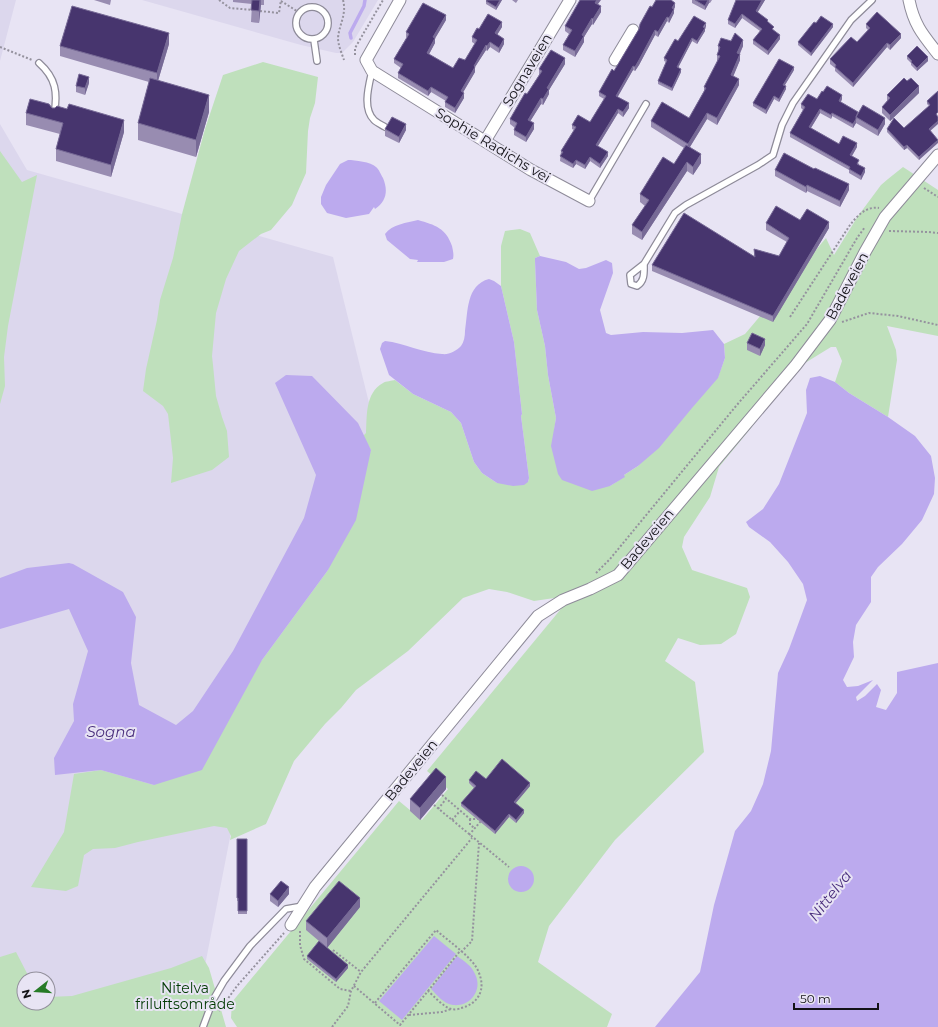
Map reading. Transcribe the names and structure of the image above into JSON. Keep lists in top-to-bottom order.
{
  "streets": {
    "street": ["Sognaveien", "Sophie Radichs vei", "Badeveien"]
  },
  "crossings": [
    ["Sognaveien", "Sophie Radichs vei"]
  ],
  "water": ["Sogna", "Nittelva"],
  "parks": ["Nitelva friluftsområde"],
  "scale_bar": "50 m",
  "north": "left"
}
